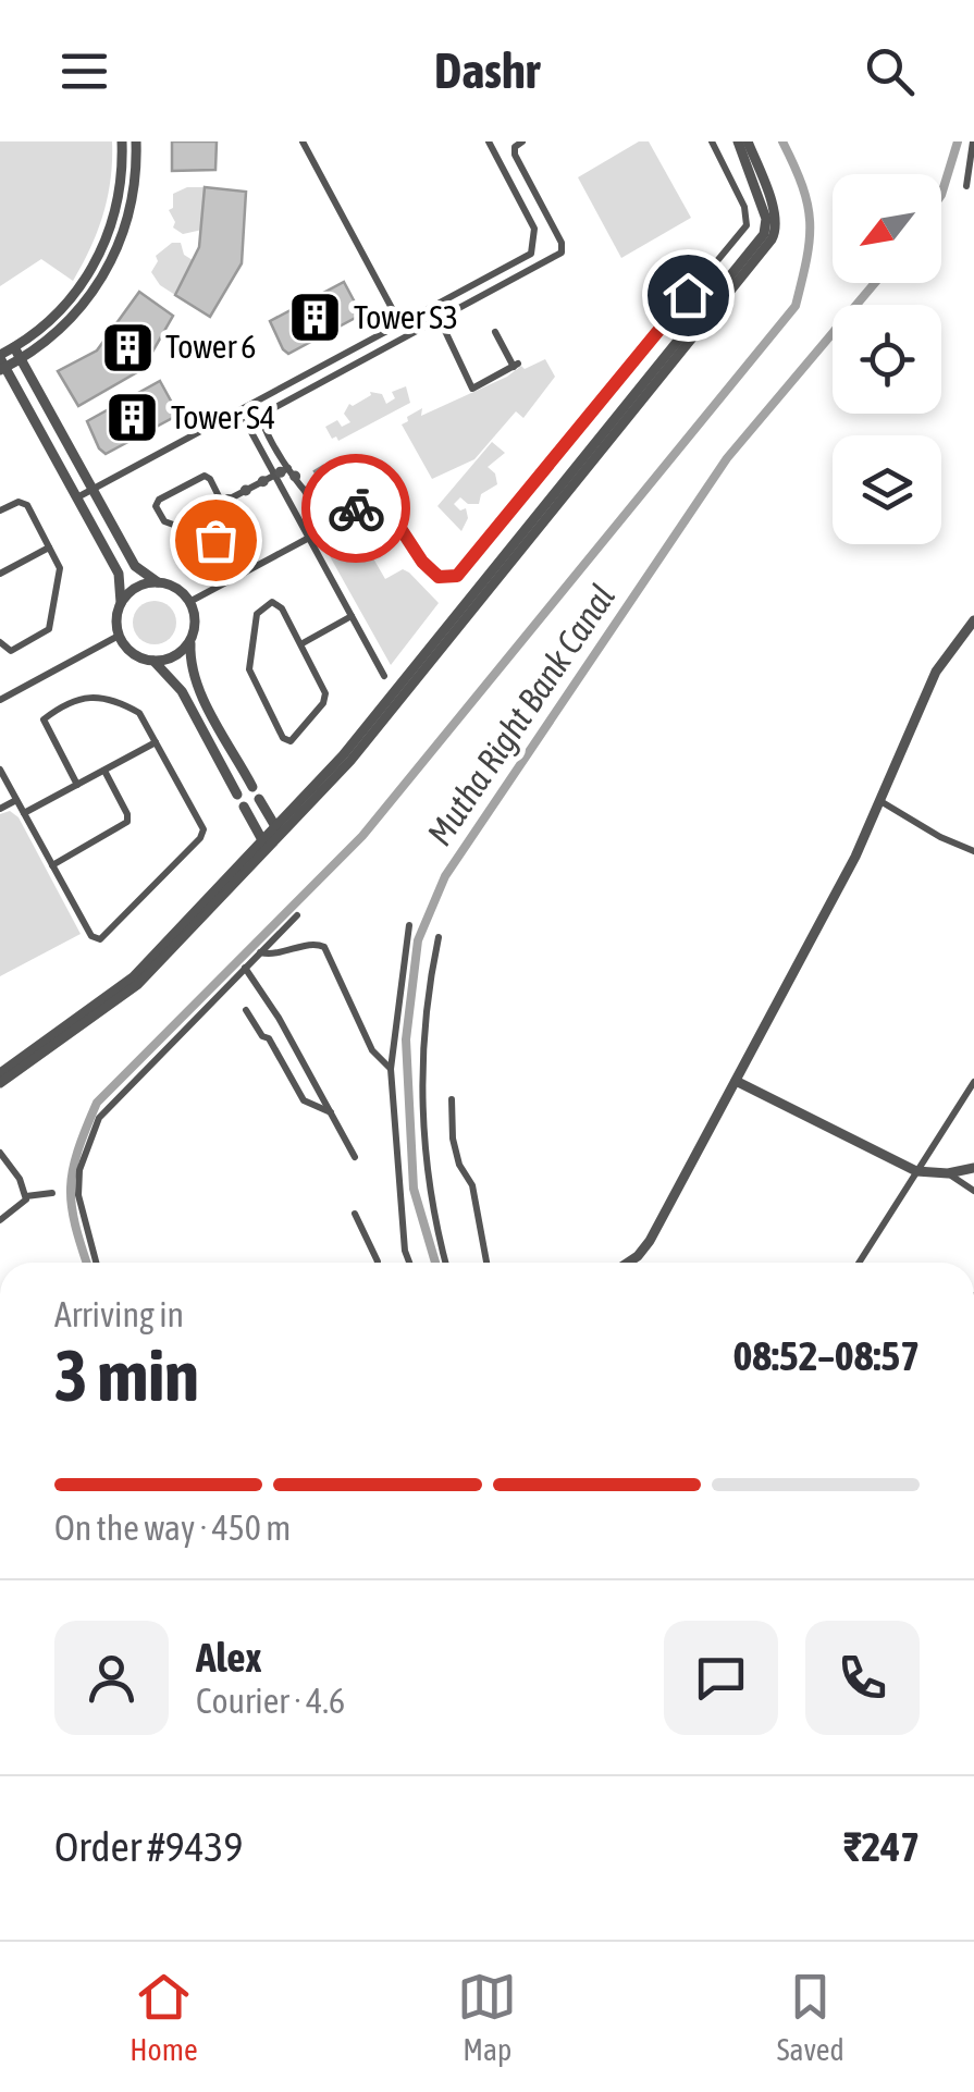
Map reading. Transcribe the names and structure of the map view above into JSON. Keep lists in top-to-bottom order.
{
  "water": ["Mutha Right Bank Canal"],
  "places": {
    "building": ["Tower S3", "Tower 6", "Tower S4"]
  },
  "north": "bottom left",
  "page": {
    "header": "Dashr",
    "heading": ["3 min", "Arriving in", "08:52–08:57"],
    "panel": [
      "Alex",
      "Courier · 4.6",
      "Order #9439",
      "₹247"
    ],
    "bar": "On the way · 450 m",
    "tabs": ["Home", "Map", "Saved"]
  }
}
